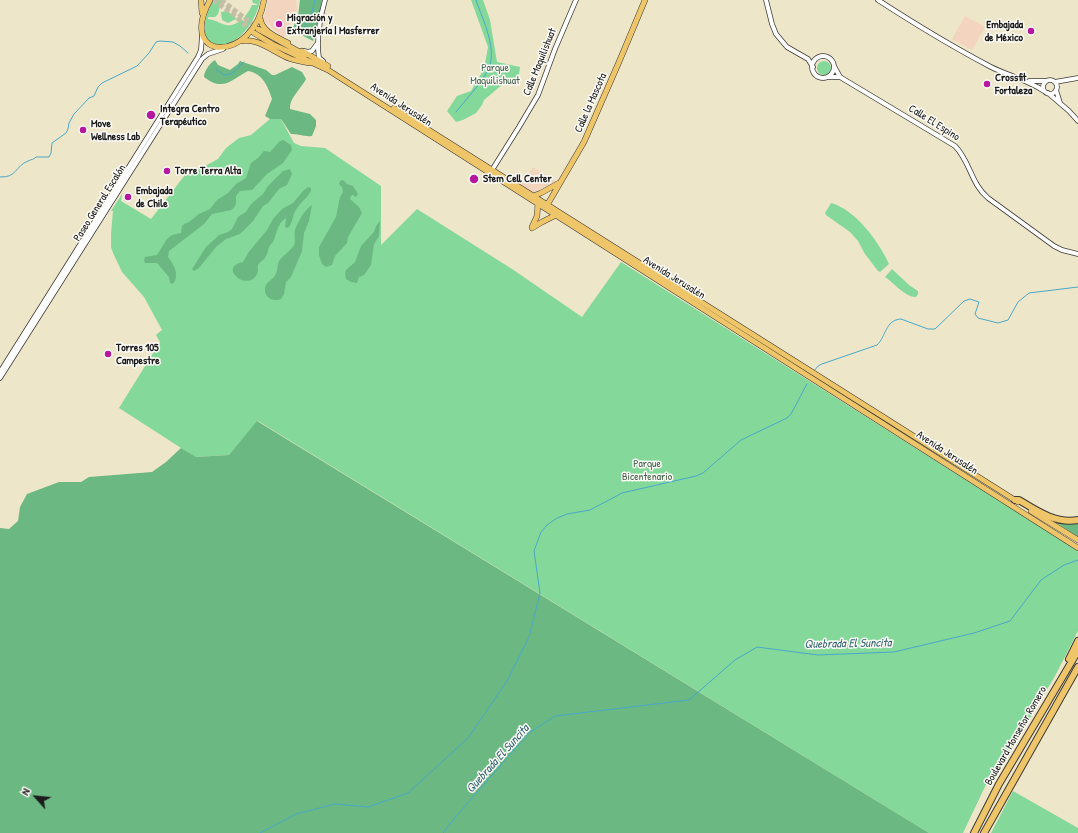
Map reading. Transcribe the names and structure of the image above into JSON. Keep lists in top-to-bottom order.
{
  "streets": {
    "highway": ["Boulevard Monseñor Romero"],
    "main road": ["Calle la Mascota", "Avenida Jerusalén"],
    "street": ["Calle Maquilishuat", "Calle El Espino", "Paseo General Escalón"]
  },
  "crossings": [
    ["Calle Maquilishuat", "Avenida Jerusalén"],
    ["Calle la Mascota", "Avenida Jerusalén"]
  ],
  "water": ["Quebrada El Suncita"],
  "parks": ["Parque Maquilishuat", "Parque Bicentenario"],
  "places": [
    "Migración y Extranjería | Masferrer",
    "Embajada de México",
    "Crossfit Fortaleza",
    "Integra Centro Terapéutico",
    "Move Wellness Lab",
    "Torre Terra Alta",
    "Stem Cell Center",
    "Embajada de Chile",
    "Torres 105 Campestre"
  ],
  "north": "top left"
}
